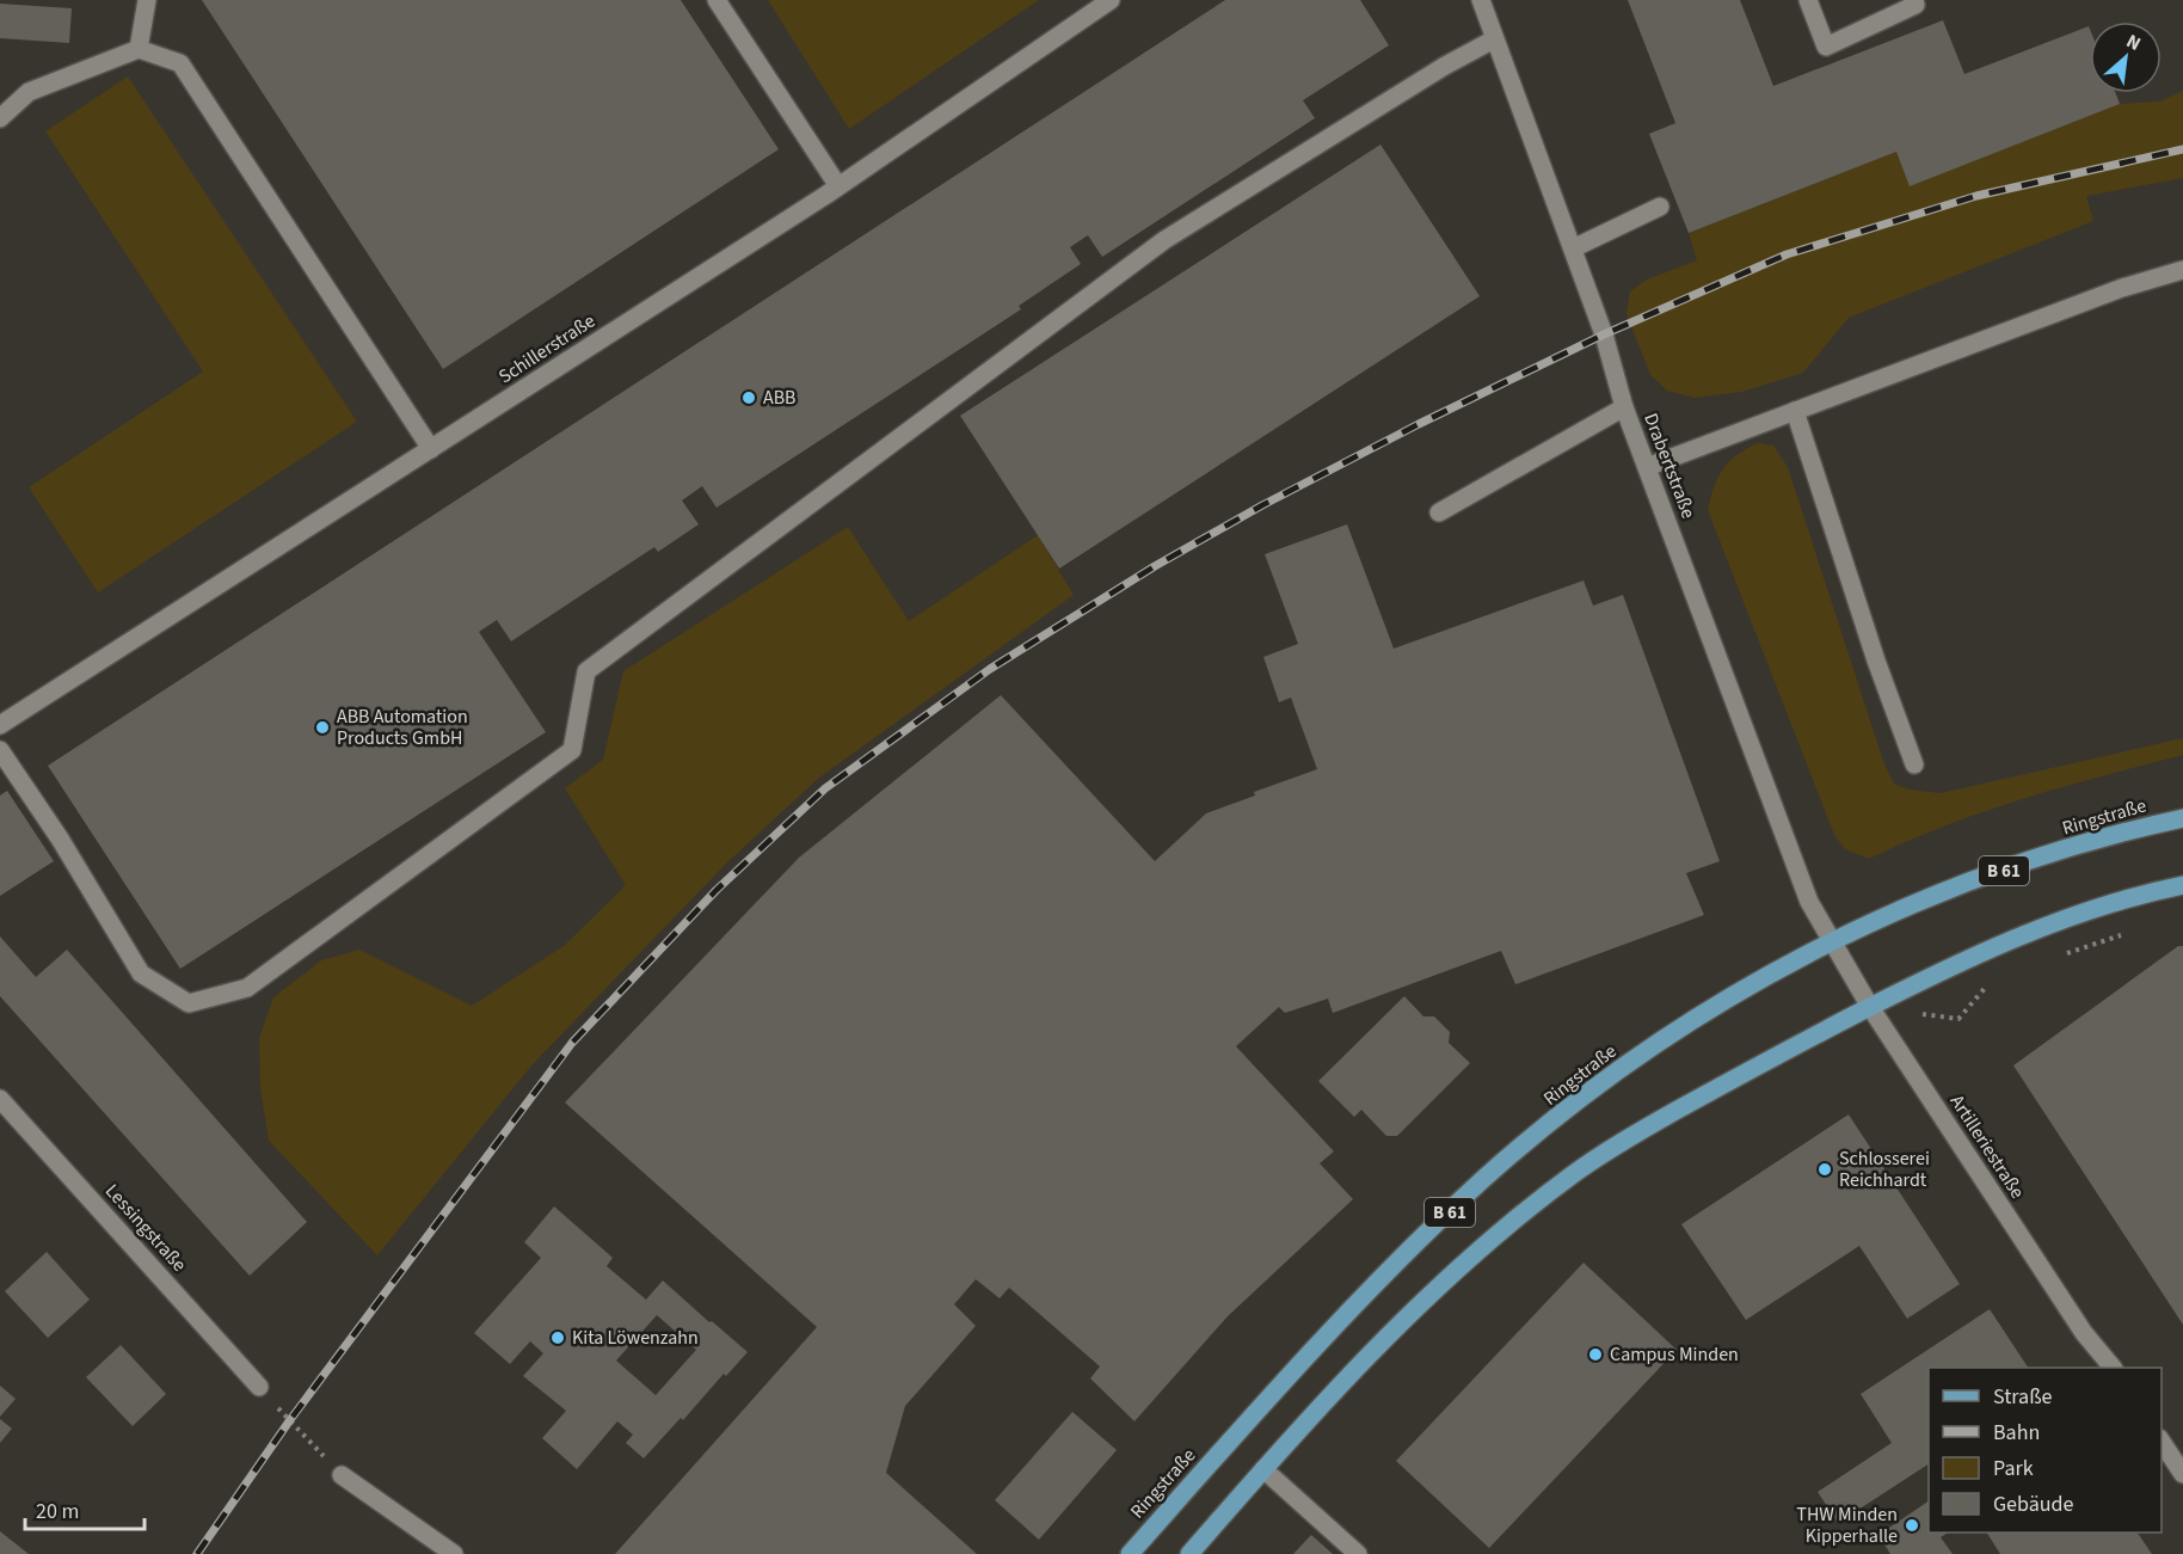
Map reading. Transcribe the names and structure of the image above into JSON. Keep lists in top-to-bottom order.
{
  "streets": {
    "main road": ["Ringstraße", "B 61"],
    "street": [
      "Schillerstraße",
      "Drabertstraße",
      "Artilleriestraße",
      "Lessingstraße"
    ]
  },
  "crossings": [
    ["Drabertstraße", "Ringstraße"],
    ["Drabertstraße", "Artilleriestraße"],
    ["Ringstraße", "Artilleriestraße"],
    ["B 61", "Artilleriestraße"]
  ],
  "places": [
    "ABB",
    "ABB Automation Products GmbH",
    "Schlosserei Reichhardt",
    "Kita Löwenzahn",
    "Campus Minden",
    "THW Minden Kipperhalle"
  ],
  "legend": [
    "Straße",
    "Bahn",
    "Park",
    "Gebäude"
  ],
  "scale_bar": "20 m",
  "north": "top right"
}
